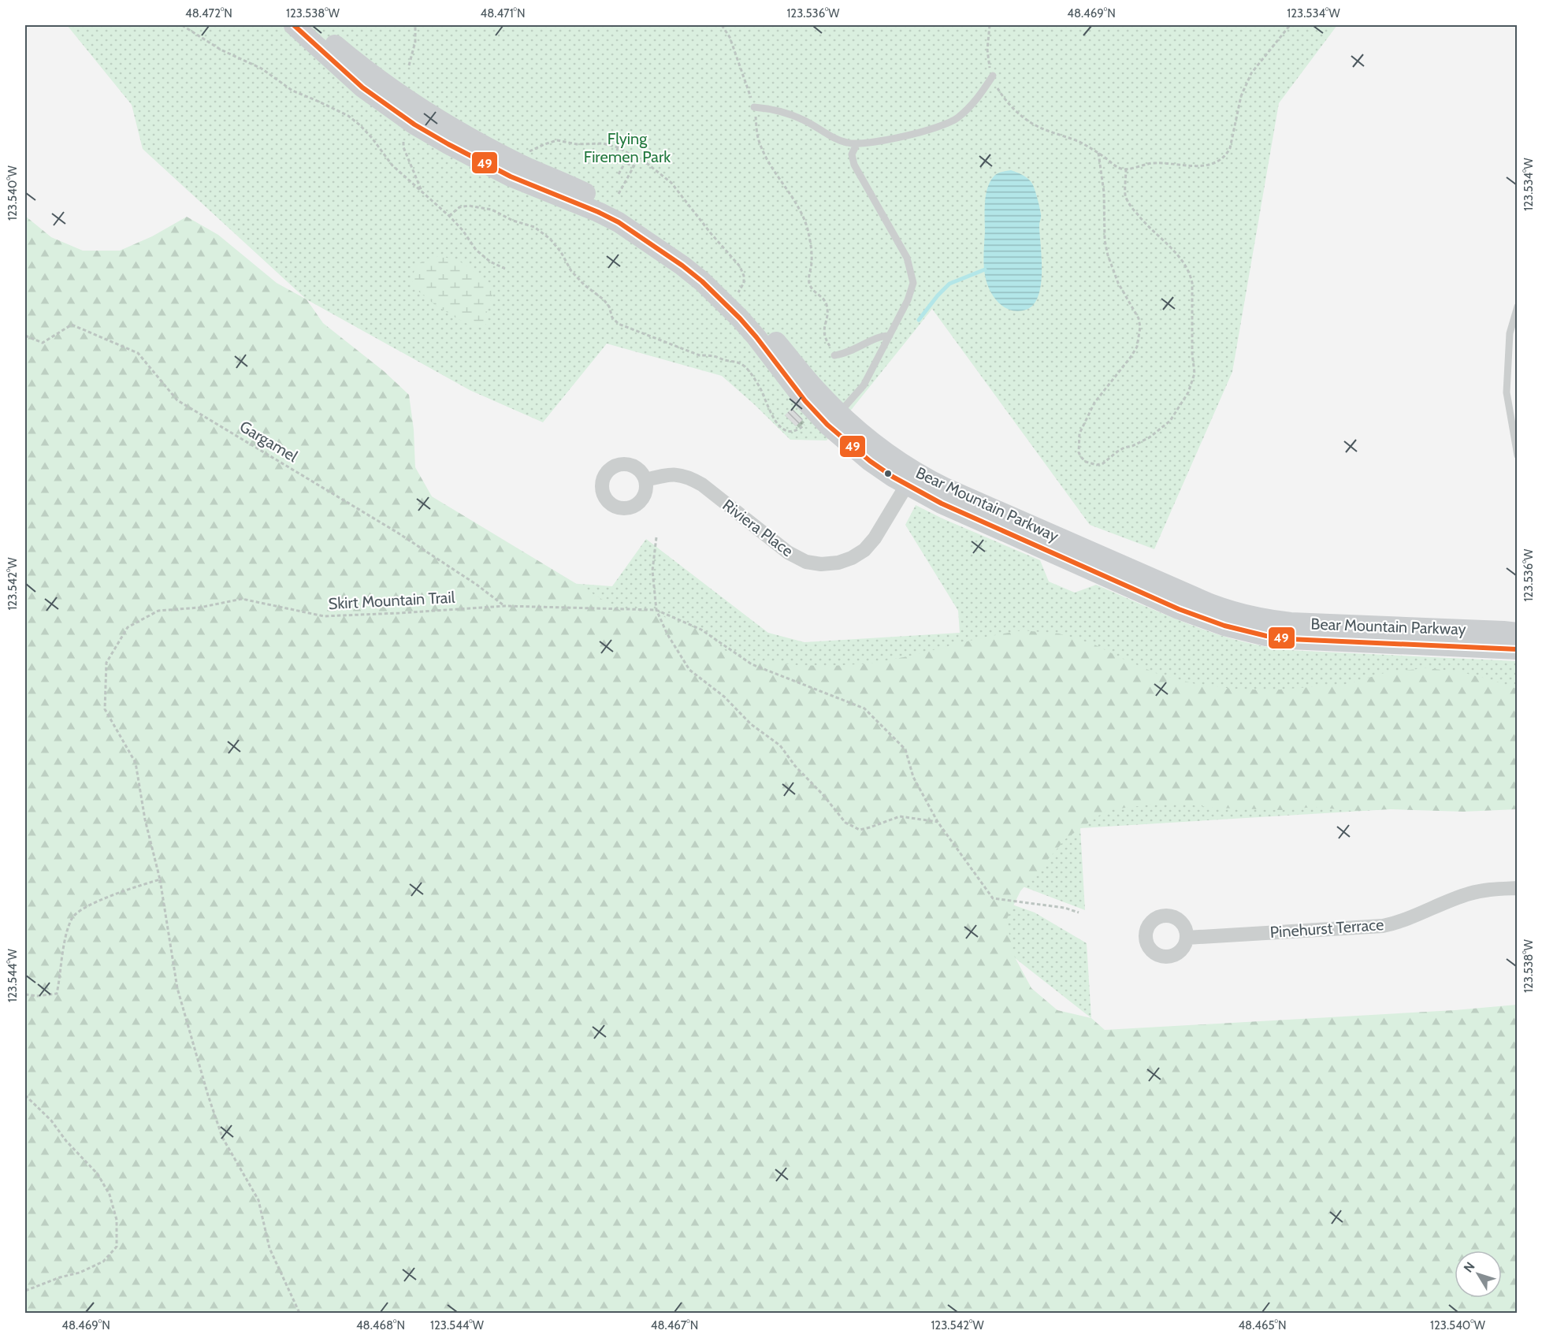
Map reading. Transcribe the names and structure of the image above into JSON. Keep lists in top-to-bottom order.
{
  "streets": {
    "street": ["Bear Mountain Parkway", "Riviera Place", "Pinehurst Terrace"],
    "path": ["Gargamel", "Skirt Mountain Trail"]
  },
  "crossings": [
    ["Gargamel", "Skirt Mountain Trail"],
    ["Bear Mountain Parkway", "Riviera Place"]
  ],
  "parks": ["Flying Firemen Park"],
  "lines": ["transit line 49"],
  "north": "top left",
  "coordinates": [
    "48.472°N",
    "123.538°W",
    "48.471°N",
    "123.536°W",
    "48.469°N",
    "123.534°W",
    "123.540°W",
    "123.542°W",
    "123.544°W",
    "48.468°N",
    "48.467°N",
    "48.465°N"
  ]
}
